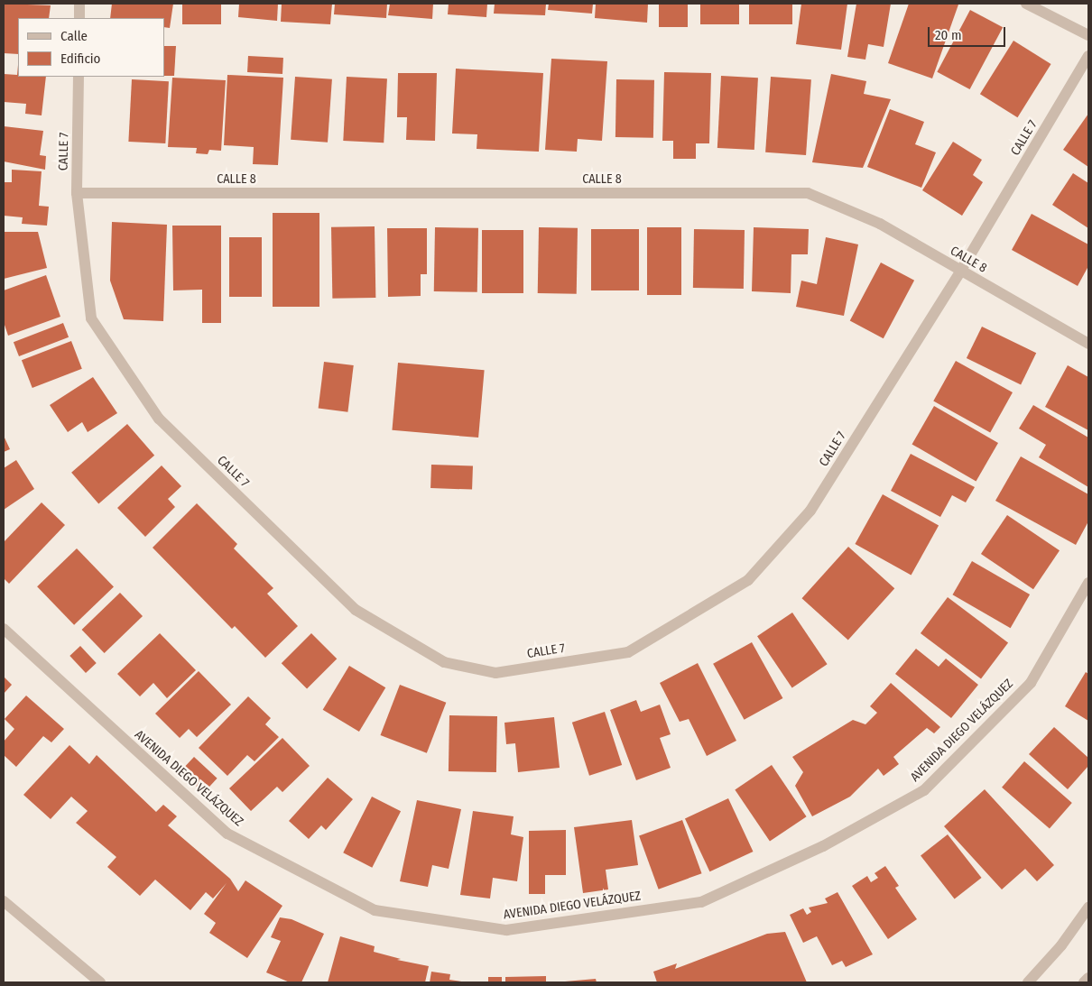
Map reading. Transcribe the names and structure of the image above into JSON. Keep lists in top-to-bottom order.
{
  "streets": {
    "street": ["CALLE 7", "CALLE 8", "AVENIDA DIEGO VELÁZQUEZ"]
  },
  "crossings": [
    ["CALLE 7", "CALLE 8"]
  ],
  "legend": ["Calle", "Edificio"],
  "scale_bar": "20 m"
}
